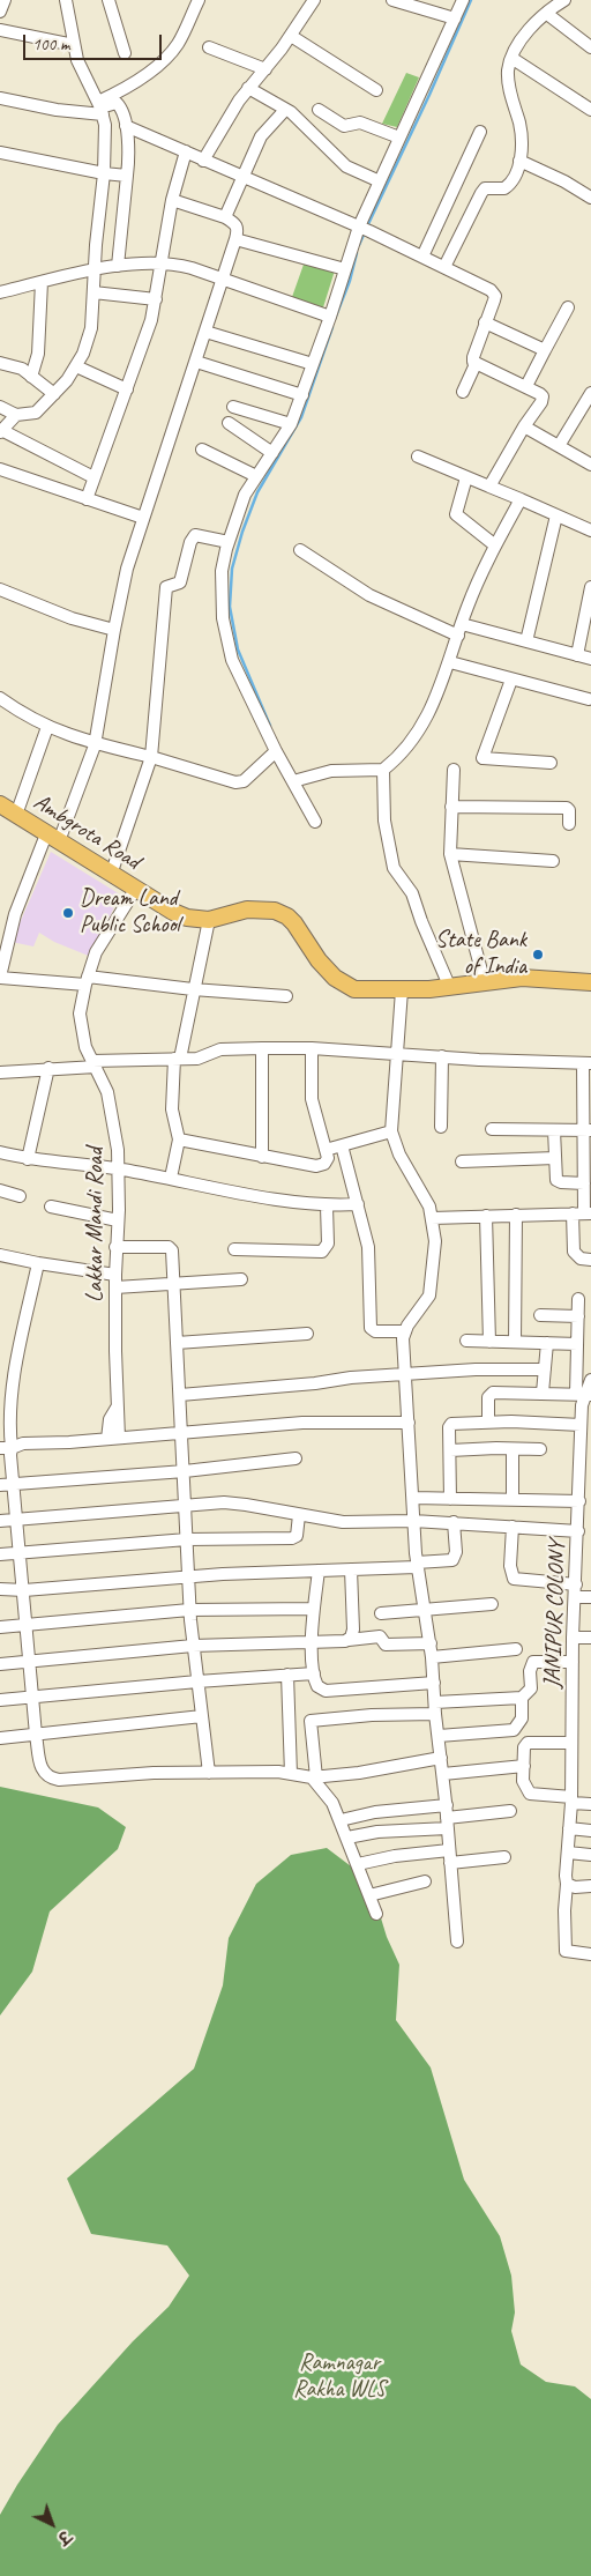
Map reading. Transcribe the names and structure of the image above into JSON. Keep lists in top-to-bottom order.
{
  "streets": {
    "main road": ["Ambgrota Road"],
    "street": ["Lakkar Mandi Road", "JANIPUR COLONY"]
  },
  "crossings": [
    ["Ambgrota Road", "Lakkar Mandi Road"]
  ],
  "parks": ["Ramnagar Rakha WLS"],
  "places": ["Dream Land Public School", "State Bank of India"],
  "scale_bar": "100 m",
  "north": "bottom right"
}
